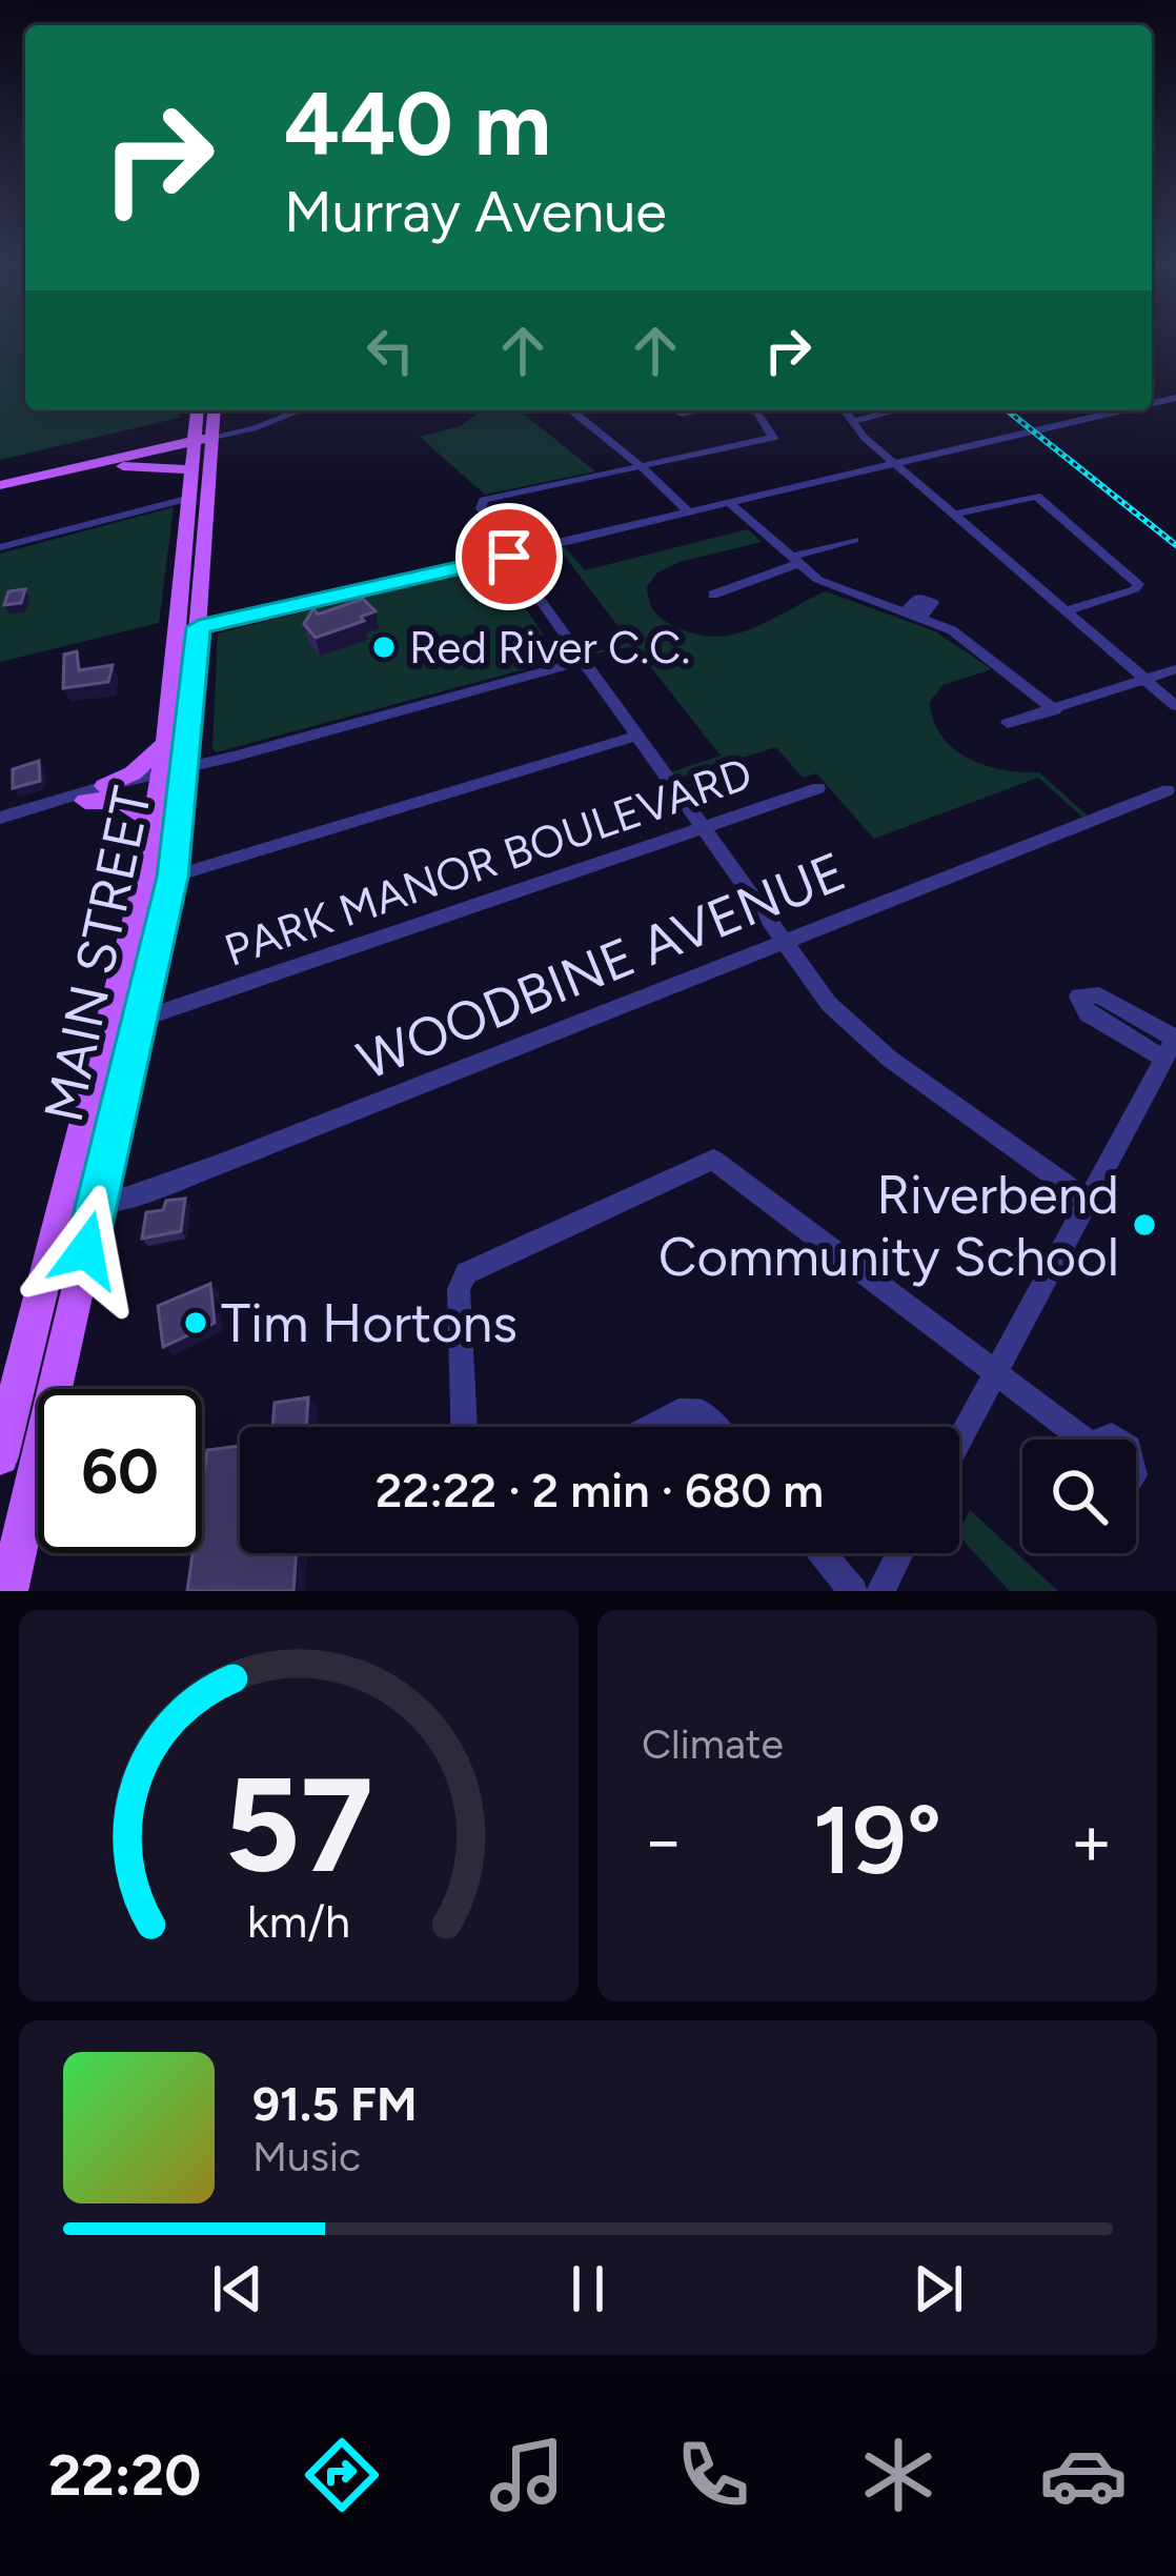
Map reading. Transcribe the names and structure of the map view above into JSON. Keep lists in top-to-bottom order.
{
  "streets": {
    "main road": ["MAIN STREET"],
    "street": ["PARK MANOR BOULEVARD", "WOODBINE AVENUE"]
  },
  "crossings": [
    ["PARK MANOR BOULEVARD", "MAIN STREET"],
    ["MAIN STREET", "WOODBINE AVENUE"]
  ],
  "places": ["Red River C.C.", "Riverbend Community School", "Tim Hortons"],
  "page": {
    "turn": ["440 m", "Murray Avenue"],
    "limit": "60",
    "trip": "22:22 · 2 min · 680 m",
    "tile": "Climate",
    "heat": ["−", "19°", "+"],
    "song": ["91.5 FM", "Music"],
    "tabs": "22:20",
    "gauge": ["57", "km/h"]
  }
}
